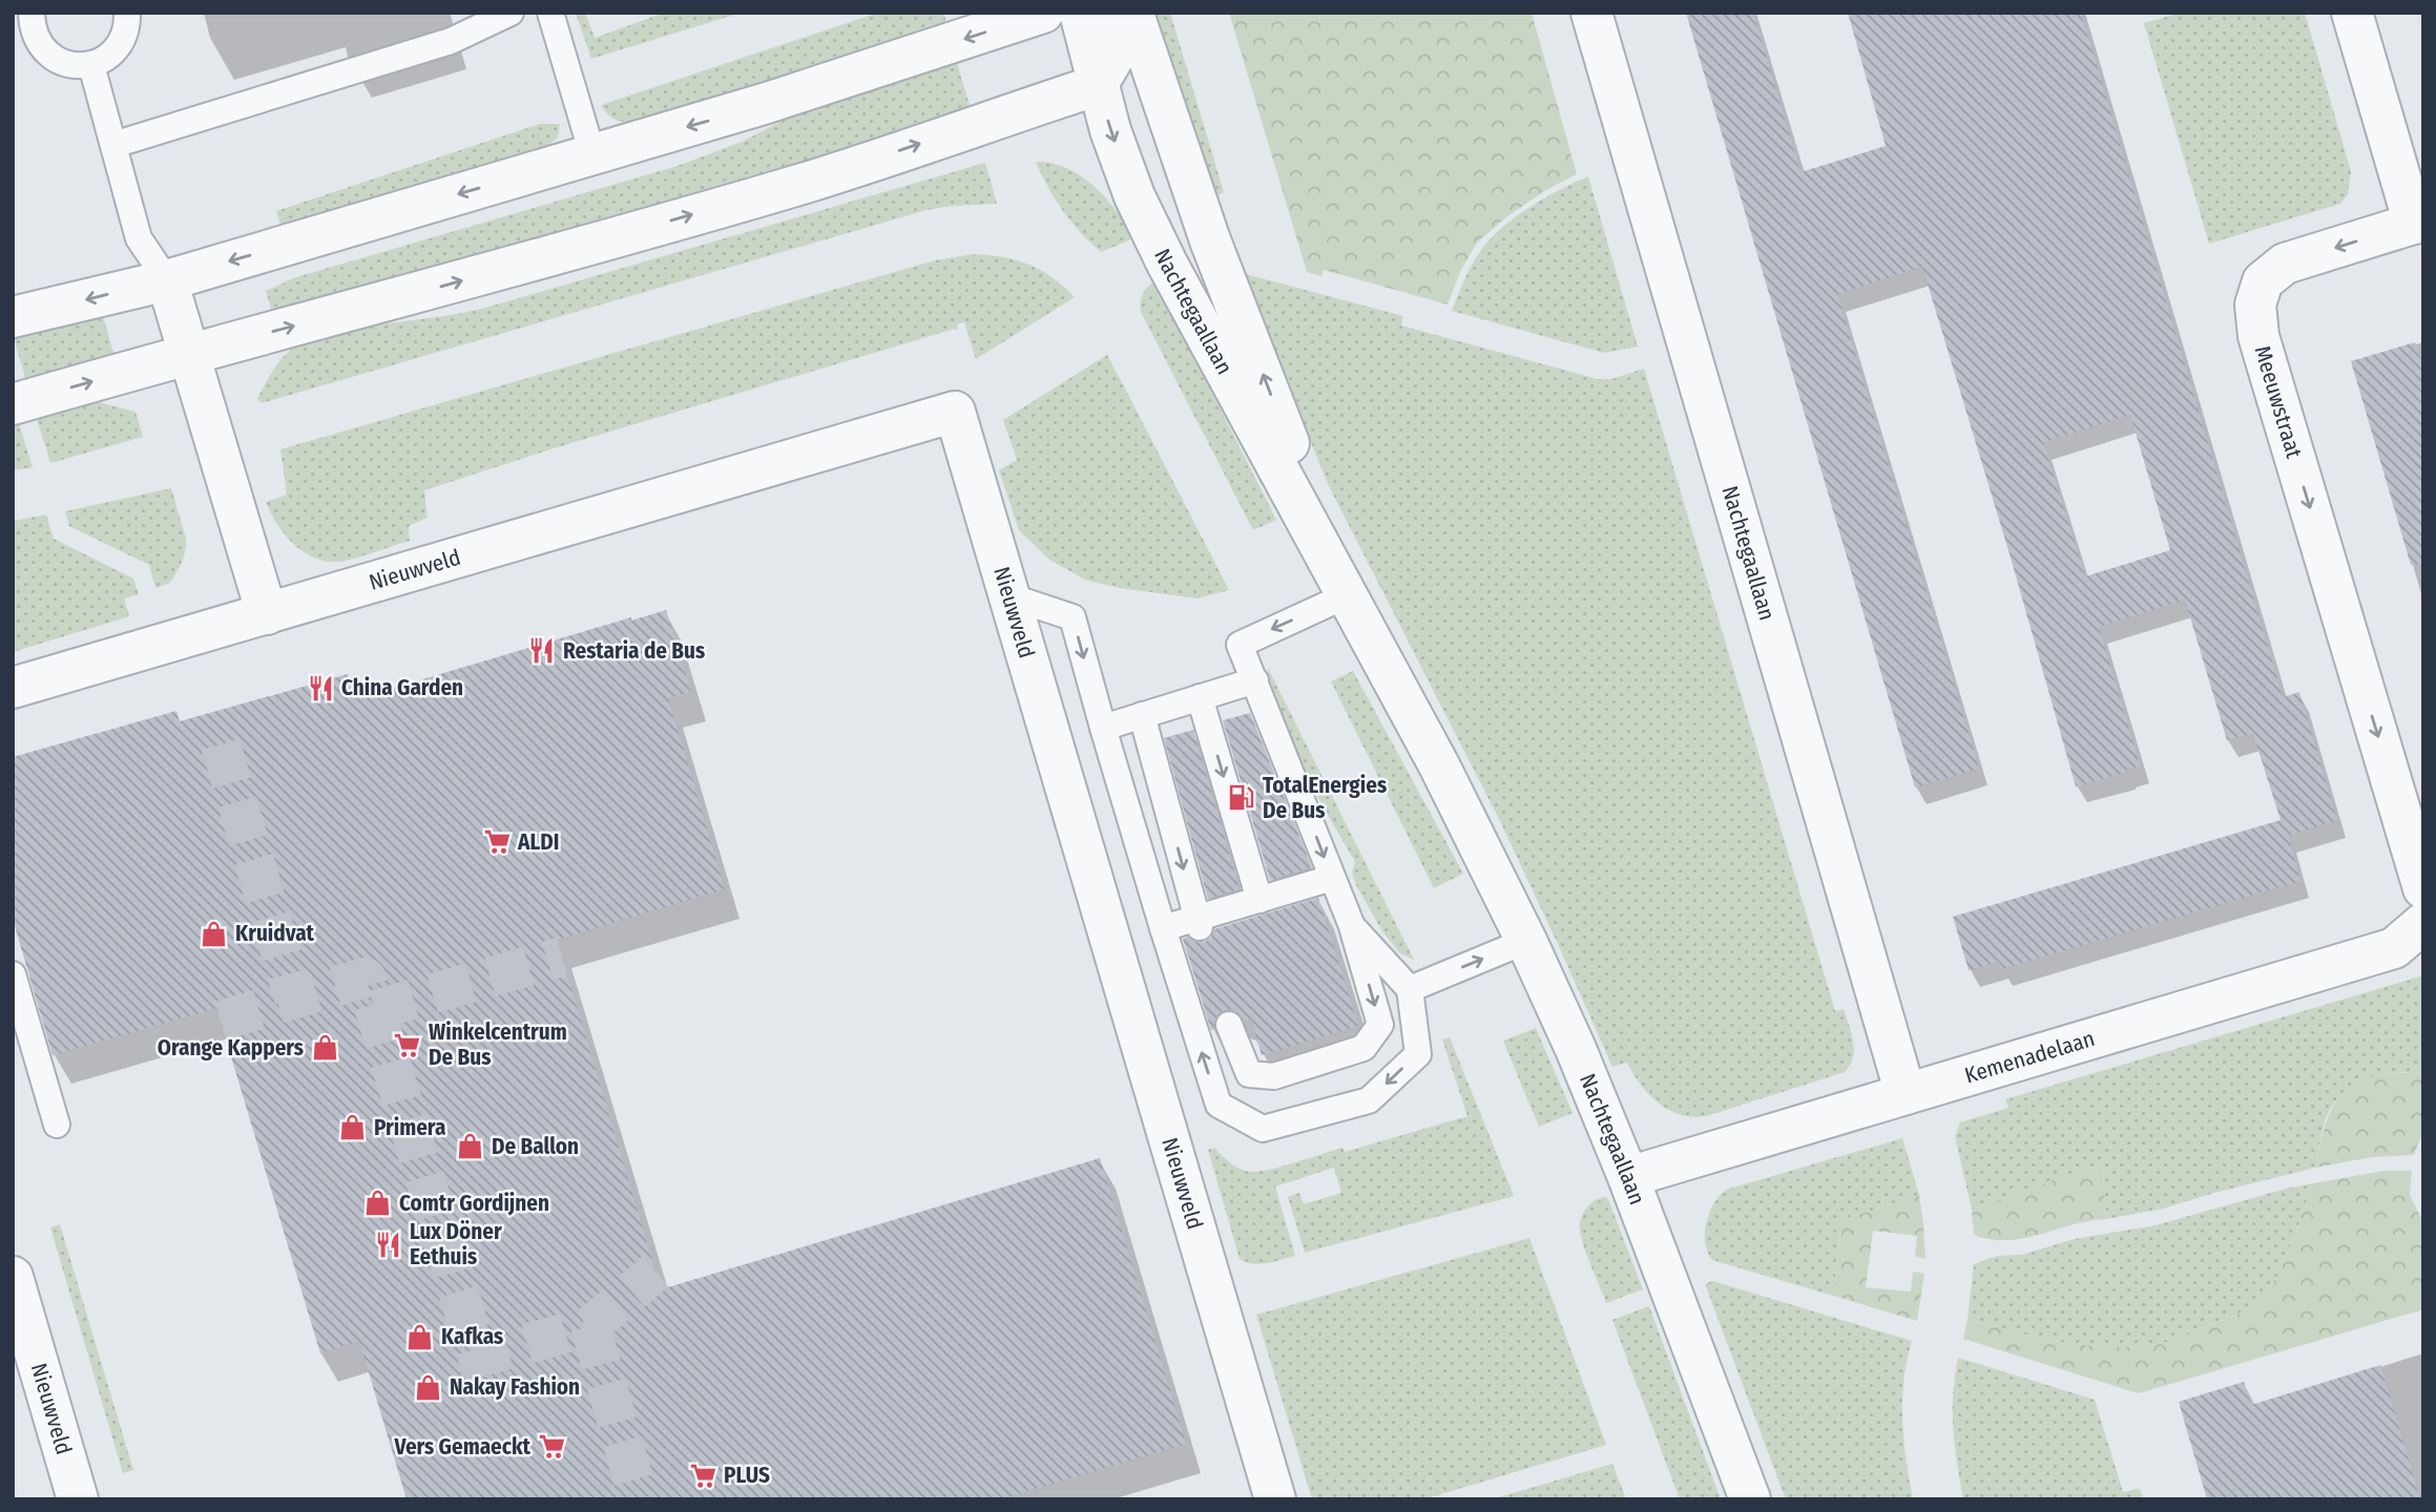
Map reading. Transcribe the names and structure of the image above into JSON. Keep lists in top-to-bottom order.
{
  "streets": {
    "street": [
      "Nachtegaallaan",
      "Meeuwstraat",
      "Nieuwveld",
      "Kemenadelaan"
    ]
  },
  "crossings": [
    ["Nachtegaallaan", "Kemenadelaan"]
  ],
  "one_way": ["Meeuwstraat"],
  "places": {
    "restaurant": ["Restaria de Bus", "China Garden", "Lux Döner Eethuis"],
    "fuel station": ["TotalEnergies De Bus"],
    "supermarket": [
      "ALDI",
      "Winkelcentrum De Bus",
      "Vers Gemaeckt",
      "PLUS"
    ],
    "shop": [
      "Kruidvat",
      "Orange Kappers",
      "Primera",
      "De Ballon",
      "Comtr Gordijnen",
      "Kafkas",
      "Nakay Fashion"
    ]
  }
}
